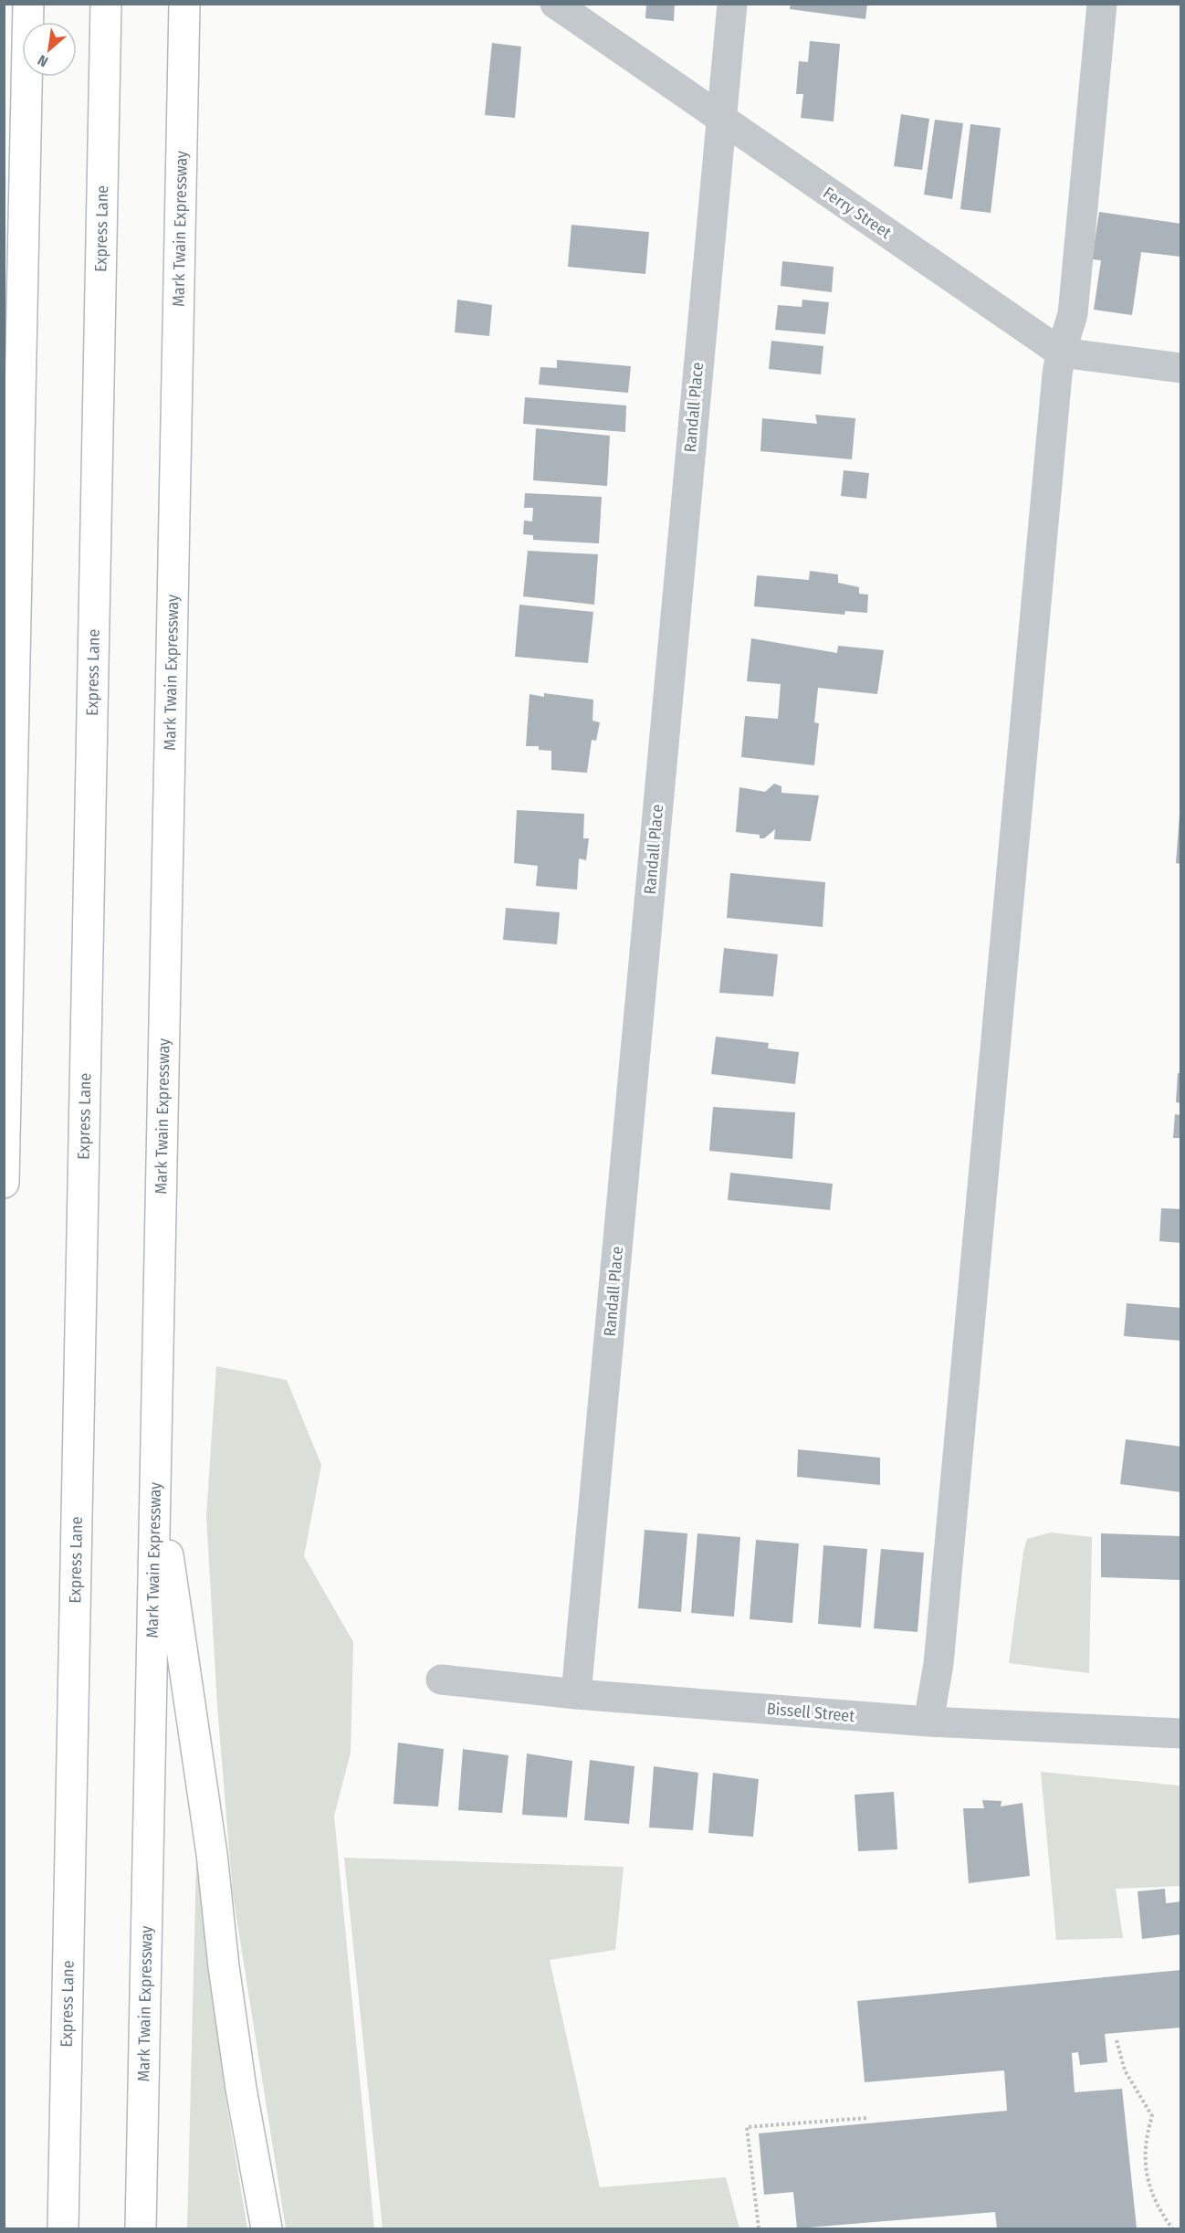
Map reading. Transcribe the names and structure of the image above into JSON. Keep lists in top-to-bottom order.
{
  "streets": {
    "highway": ["Express Lane", "Mark Twain Expressway"],
    "street": ["Ferry Street", "Randall Place", "Bissell Street"]
  },
  "crossings": [
    ["Ferry Street", "Randall Place"],
    ["Randall Place", "Bissell Street"]
  ],
  "north": "bottom left"
}
